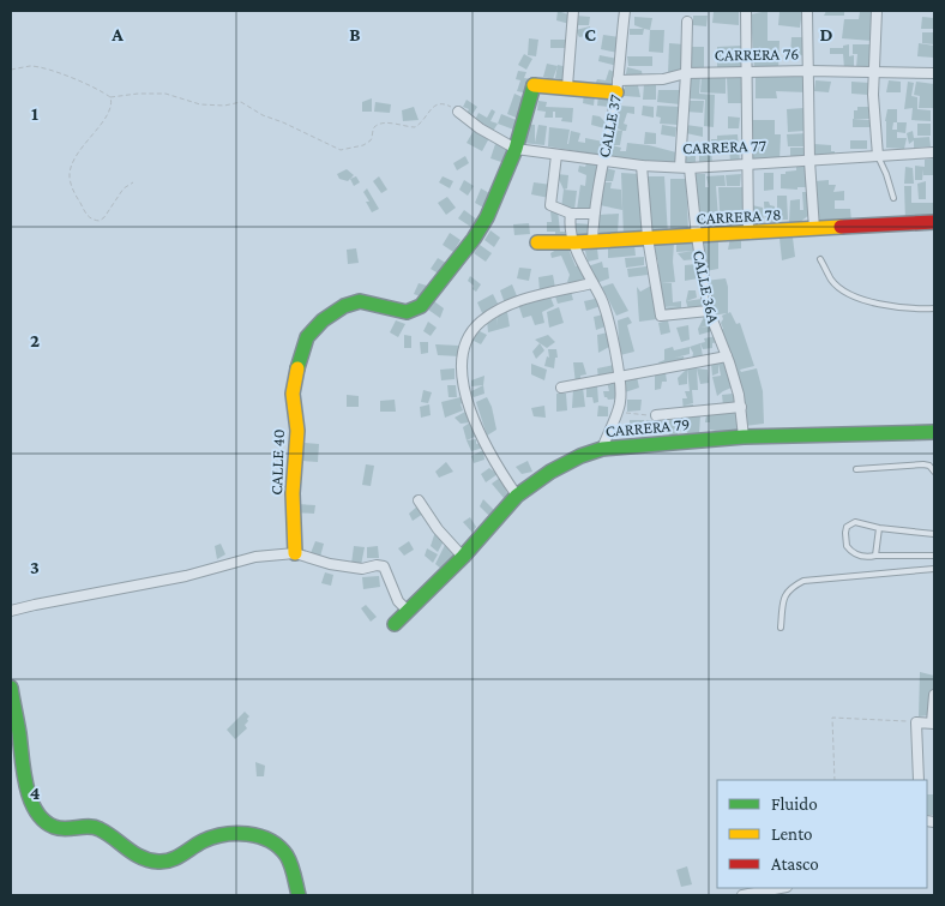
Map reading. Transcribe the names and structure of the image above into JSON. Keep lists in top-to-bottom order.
{
  "streets": {
    "street": [
      "CARRERA 76",
      "CALLE 37",
      "CARRERA 77",
      "CARRERA 78",
      "CALLE 36A",
      "CARRERA 79",
      "CALLE 40"
    ]
  },
  "crossings": [
    ["CARRERA 76", "CALLE 37"],
    ["CARRERA 76", "CALLE 36A"],
    ["CALLE 37", "CARRERA 77"],
    ["CALLE 37", "CARRERA 78"],
    ["CARRERA 77", "CALLE 36A"],
    ["CARRERA 77", "CALLE 40"],
    ["CARRERA 78", "CALLE 36A"],
    ["CALLE 36A", "CARRERA 79"]
  ],
  "legend": ["Fluido", "Lento", "Atasco"],
  "grid": {
    "columns": [
      "A",
      "B",
      "C",
      "D"
    ],
    "rows": [
      "1",
      "2",
      "3",
      "4"
    ]
  }
}
